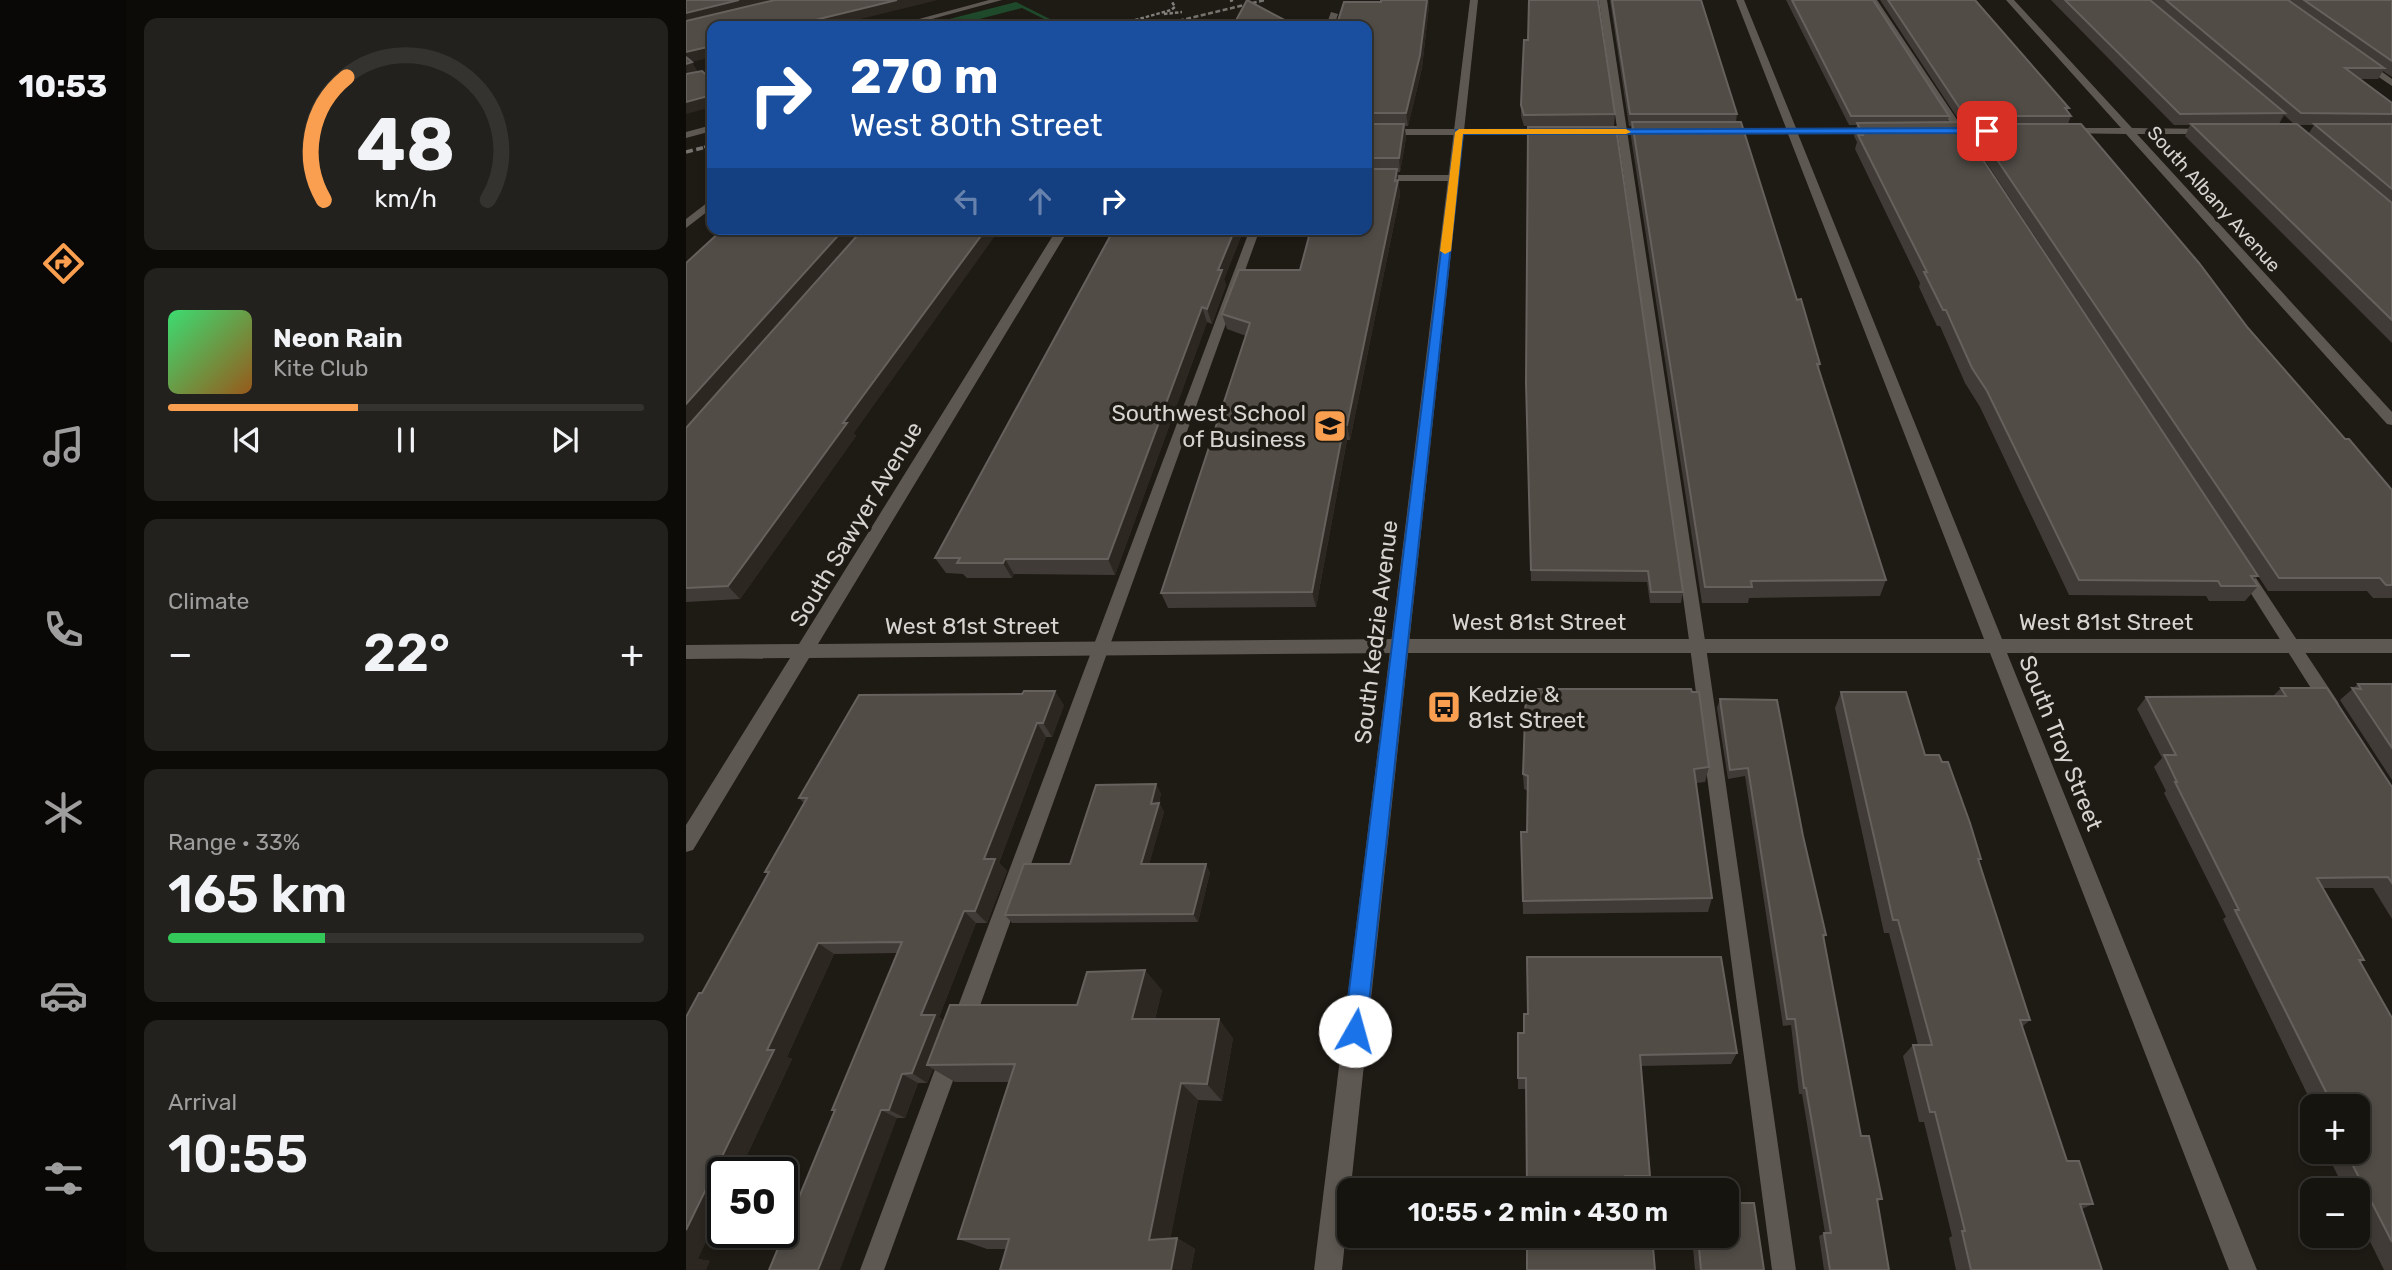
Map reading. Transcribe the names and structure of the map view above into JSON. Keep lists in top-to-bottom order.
{
  "streets": {
    "street": [
      "South Albany Avenue",
      "South Sawyer Avenue",
      "West 81st Street",
      "South Kedzie Avenue",
      "South Troy Street"
    ]
  },
  "crossings": [
    ["South Sawyer Avenue", "West 81st Street"],
    ["West 81st Street", "South Kedzie Avenue"],
    ["West 81st Street", "South Troy Street"]
  ],
  "places": {
    "school or university": ["Southwest School of Business"],
    "bus stop": ["Kedzie & 81st Street"]
  },
  "page": {
    "tabs": "10:53",
    "turn": ["270 m", "West 80th Street"],
    "song": ["Neon Rain", "Kite Club"],
    "tile": [
      "Climate",
      ["Range · 33%", "165 km"],
      ["Arrival", "10:55"]
    ],
    "heat": ["−", "22°", "+"],
    "map_buttons": ["+", "−"],
    "limit": "50",
    "trip": "10:55 · 2 min · 430 m",
    "gauge": ["48", "km/h"]
  }
}
